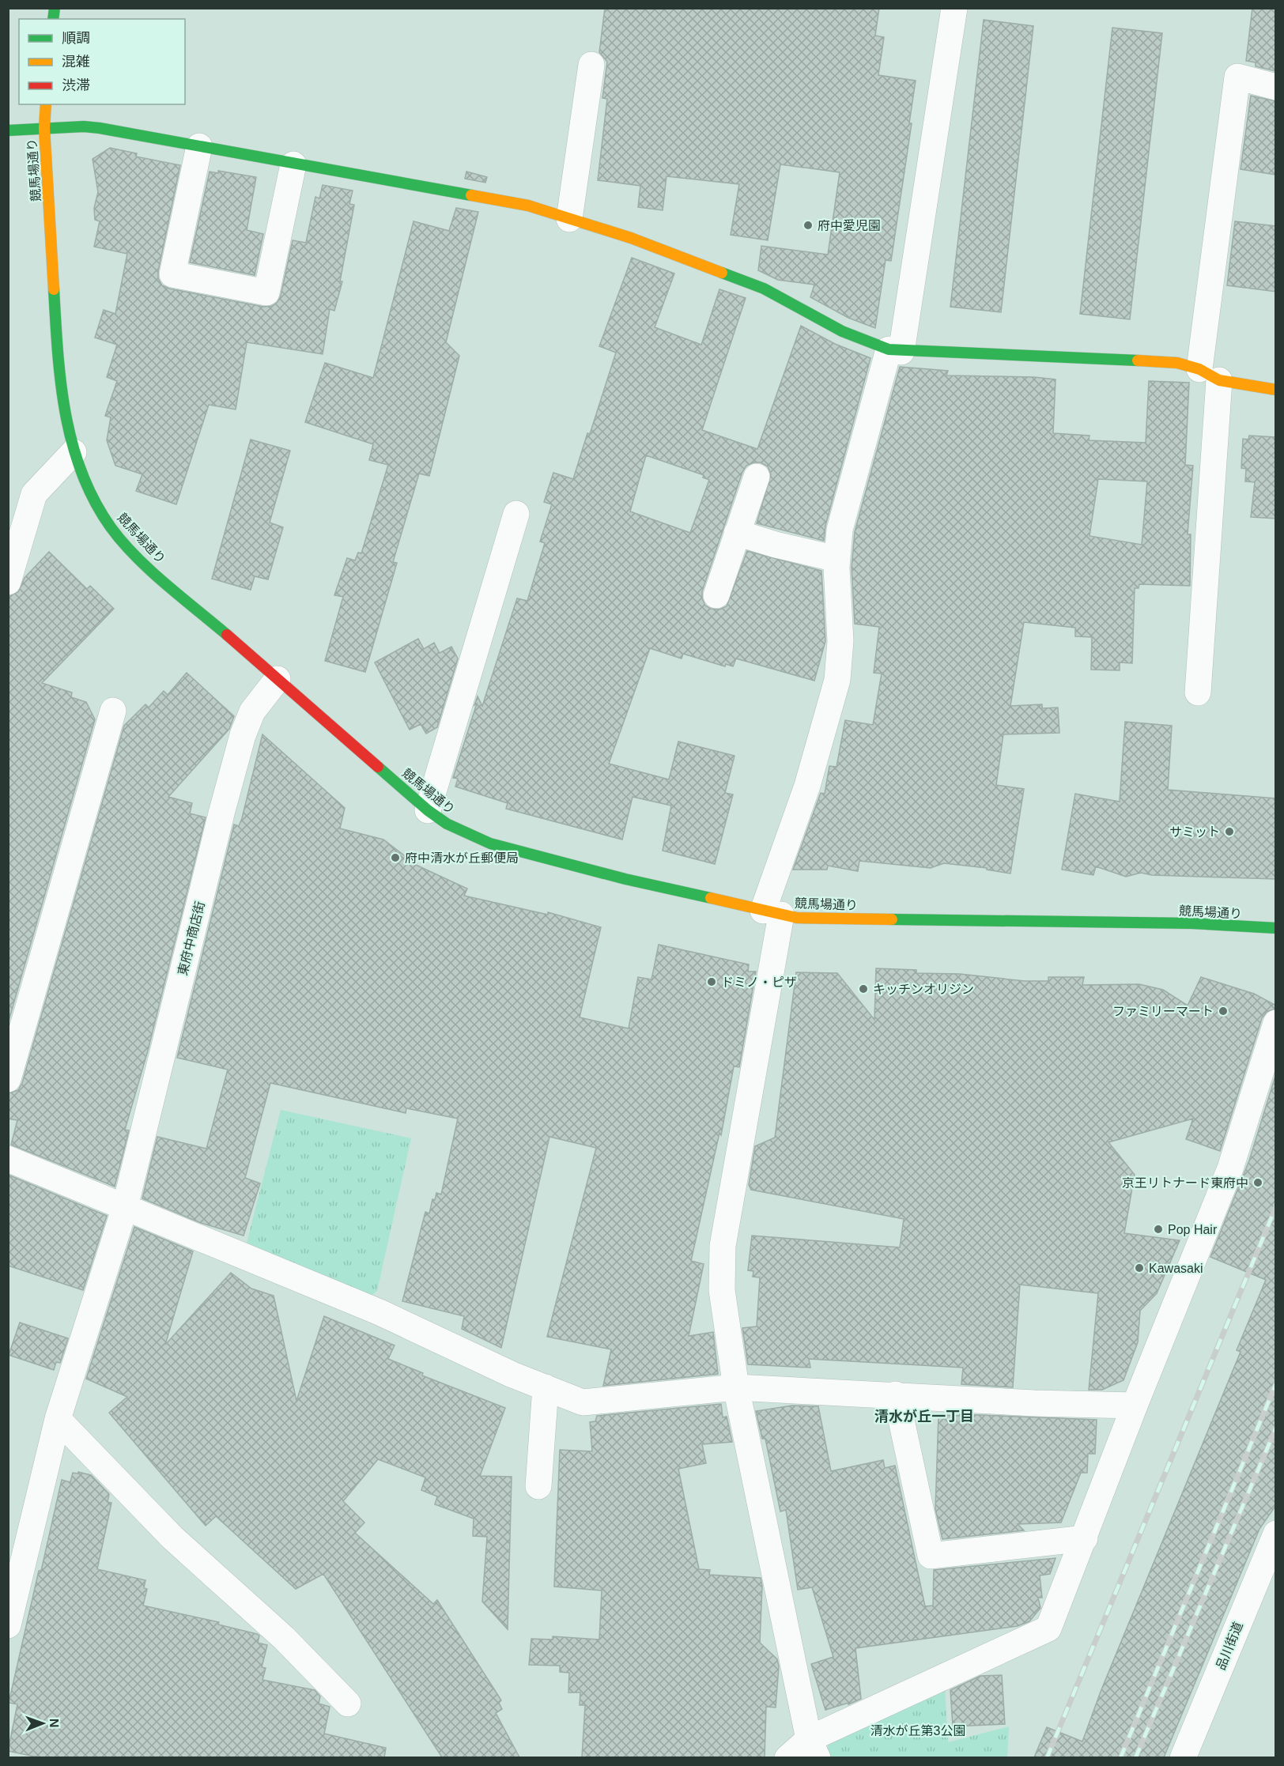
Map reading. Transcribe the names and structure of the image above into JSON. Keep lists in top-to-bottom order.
{
  "streets": {
    "street": ["競馬場通り", "東府中商店街", "品川街道"]
  },
  "crossings": [
    ["競馬場通り", "東府中商店街"]
  ],
  "districts": ["清水が丘一丁目"],
  "parks": ["清水が丘第3公園"],
  "places": [
    "府中愛児園",
    "サミット",
    "府中清水が丘郵便局",
    "ドミノ・ピザ",
    "キッチンオリジン",
    "ファミリーマート",
    "京王リトナード東府中",
    "Pop Hair",
    "Kawasaki"
  ],
  "legend": ["順調", "混雑", "渋滞"],
  "north": "right"
}
